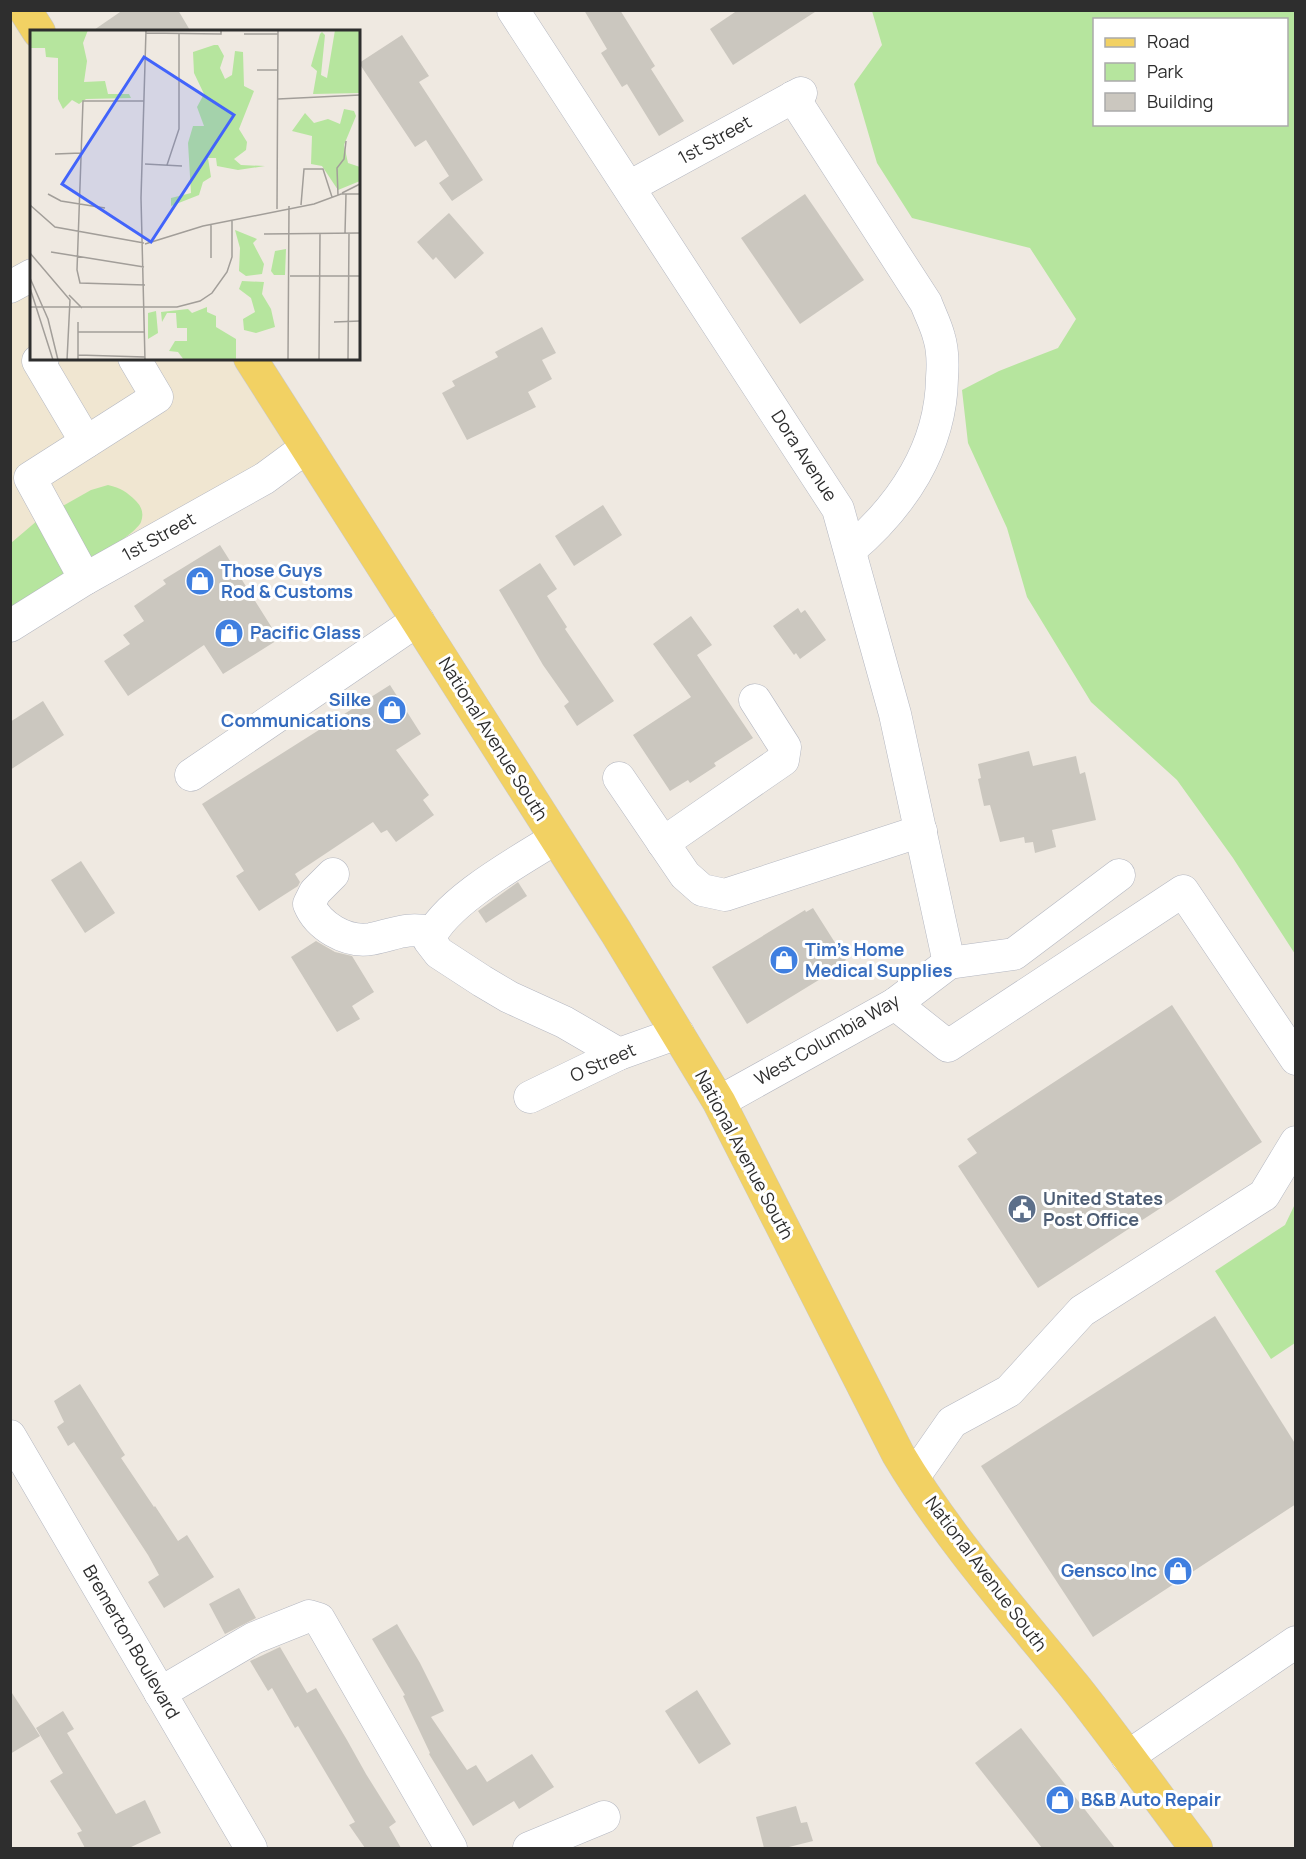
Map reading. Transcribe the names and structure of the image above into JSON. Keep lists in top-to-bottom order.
{
  "streets": {
    "main road": ["National Avenue South"],
    "street": [
      "1st Street",
      "Dora Avenue",
      "West Columbia Way",
      "O Street",
      "Bremerton Boulevard"
    ]
  },
  "crossings": [
    ["1st Street", "Dora Avenue"],
    ["1st Street", "National Avenue South"],
    ["Dora Avenue", "West Columbia Way"],
    ["National Avenue South", "West Columbia Way"],
    ["National Avenue South", "O Street"]
  ],
  "places": {
    "shop": [
      "Those Guys Rod & Customs",
      "Pacific Glass",
      "Silke Communications",
      "Tim's Home Medical Supplies",
      "Gensco Inc",
      "B&B Auto Repair"
    ],
    "public building": ["United States Post Office"]
  },
  "legend": ["Road", "Park", "Building"]
}
